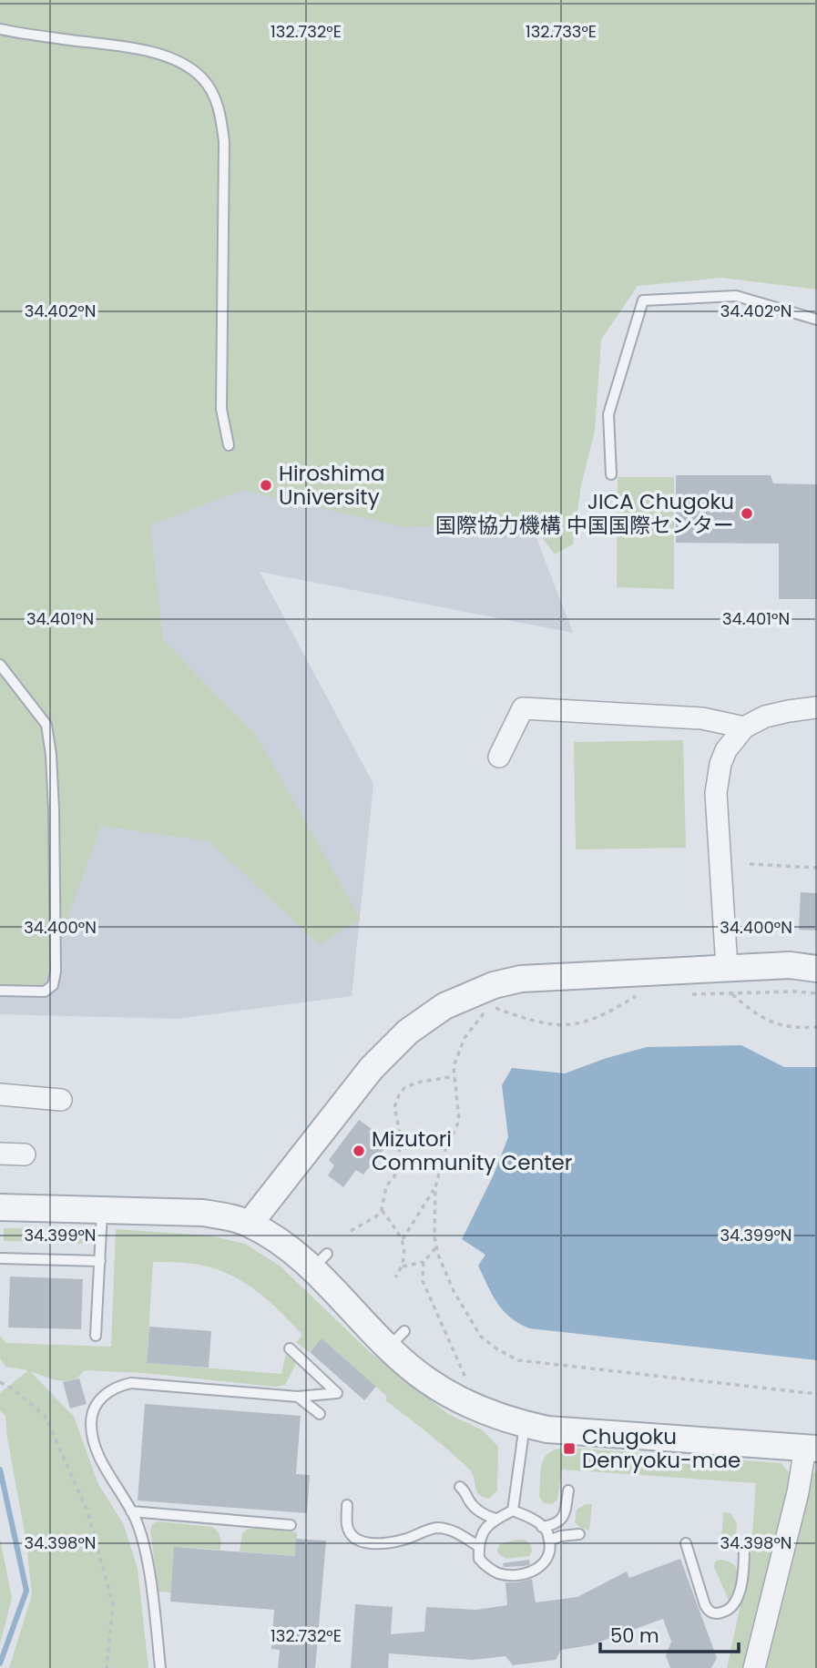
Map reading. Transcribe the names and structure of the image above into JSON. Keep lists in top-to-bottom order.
{
  "places": {
    "other": ["Hiroshima University", "JICA Chugoku 国際協力機構 中国国際センター", "Mizutori Community Center"],
    "transit": ["Chugoku Denryoku-mae"]
  },
  "scale_bar": "50 m",
  "coordinates": [
    "132.732°E",
    "132.733°E",
    "34.402°N",
    "34.401°N",
    "34.400°N",
    "34.399°N",
    "34.398°N"
  ]
}
